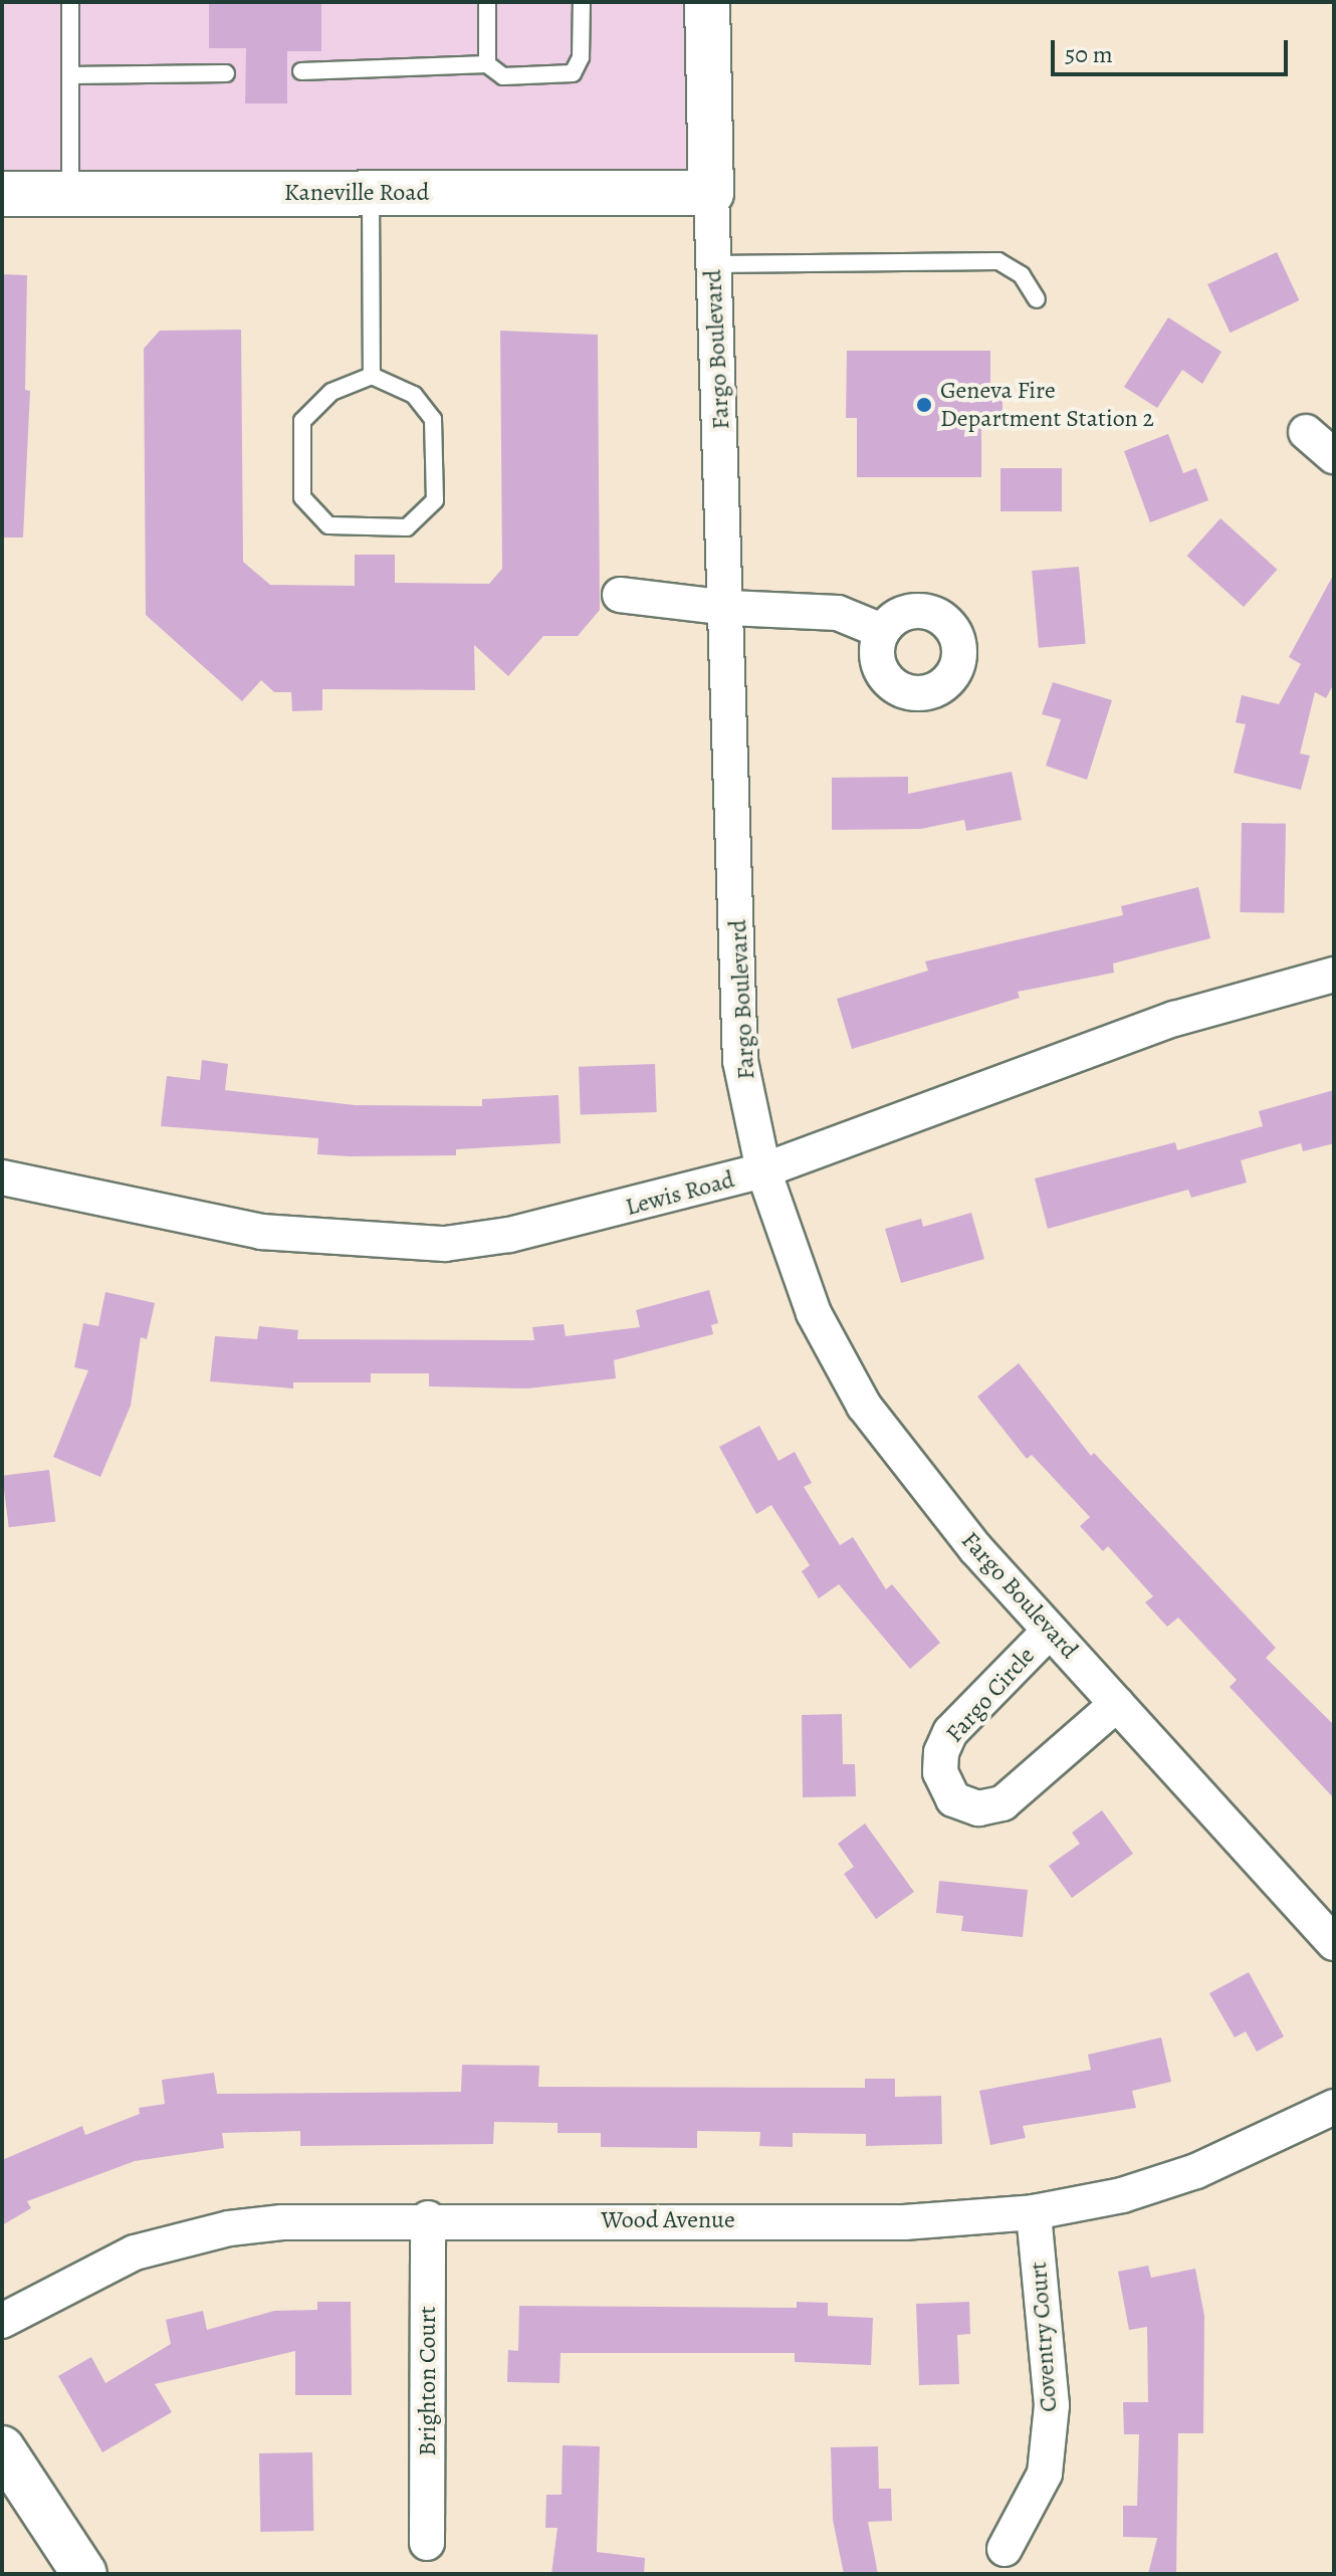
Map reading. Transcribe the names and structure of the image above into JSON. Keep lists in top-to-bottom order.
{
  "streets": {
    "main road": ["Kaneville Road", "Fargo Boulevard"],
    "street": [
      "Lewis Road",
      "Fargo Circle",
      "Wood Avenue",
      "Coventry Court",
      "Brighton Court"
    ]
  },
  "crossings": [
    ["Kaneville Road", "Fargo Boulevard"],
    ["Fargo Boulevard", "Lewis Road"],
    ["Fargo Boulevard", "Fargo Circle"],
    ["Wood Avenue", "Coventry Court"],
    ["Wood Avenue", "Brighton Court"]
  ],
  "places": ["Geneva Fire Department Station 2"],
  "scale_bar": "50 m"
}
